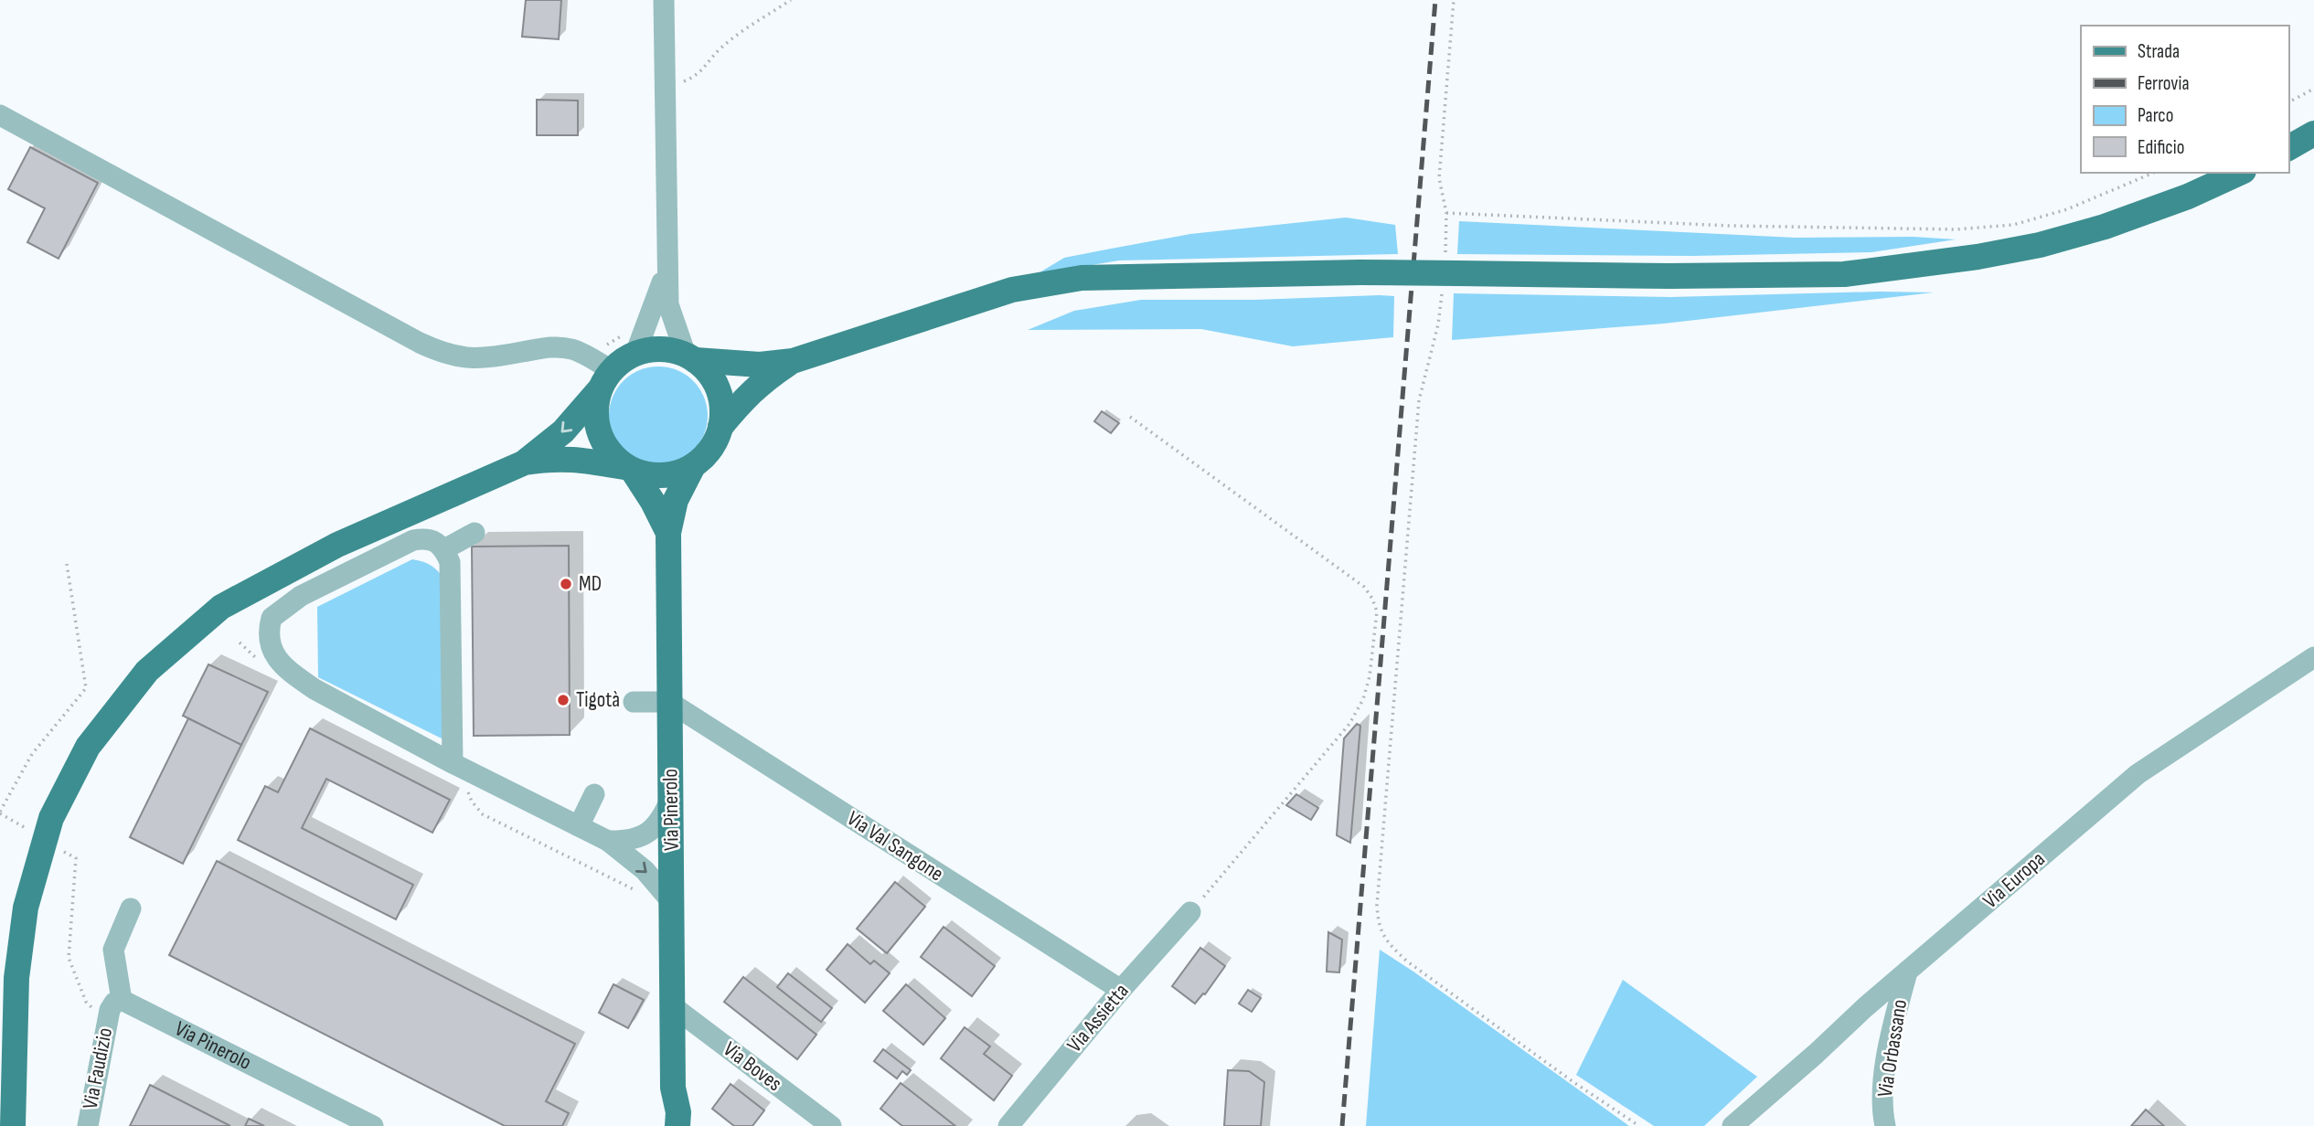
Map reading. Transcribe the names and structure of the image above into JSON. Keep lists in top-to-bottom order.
{
  "streets": {
    "main road": ["Via Pinerolo"],
    "street": [
      "Via Val Sangone",
      "Via Europa",
      "Via Assietta",
      "Via Orbassano",
      "Via Boves",
      "Via Faudizio"
    ]
  },
  "crossings": [
    ["Via Pinerolo", "Via Val Sangone"],
    ["Via Pinerolo", "Via Boves"],
    ["Via Pinerolo", "Via Faudizio"],
    ["Via Val Sangone", "Via Assietta"],
    ["Via Europa", "Via Orbassano"]
  ],
  "places": ["MD", "Tigotà"],
  "legend": [
    "Strada",
    "Ferrovia",
    "Parco",
    "Edificio"
  ]
}
